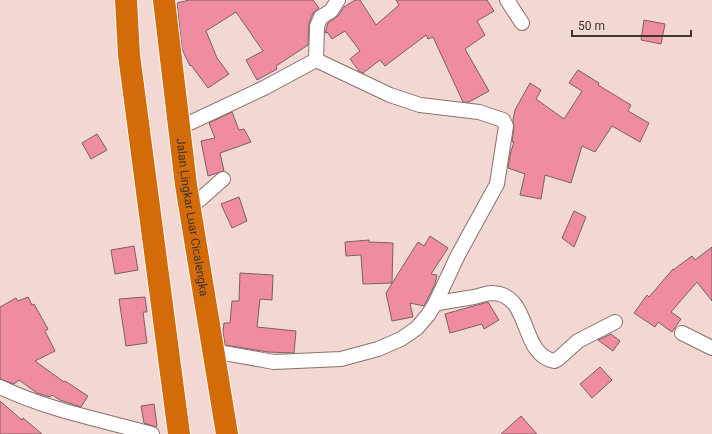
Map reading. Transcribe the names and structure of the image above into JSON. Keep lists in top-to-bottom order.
{
  "streets": {
    "highway": ["Jalan Lingkar Luar Cicalengka"]
  },
  "scale_bar": "50 m"
}
